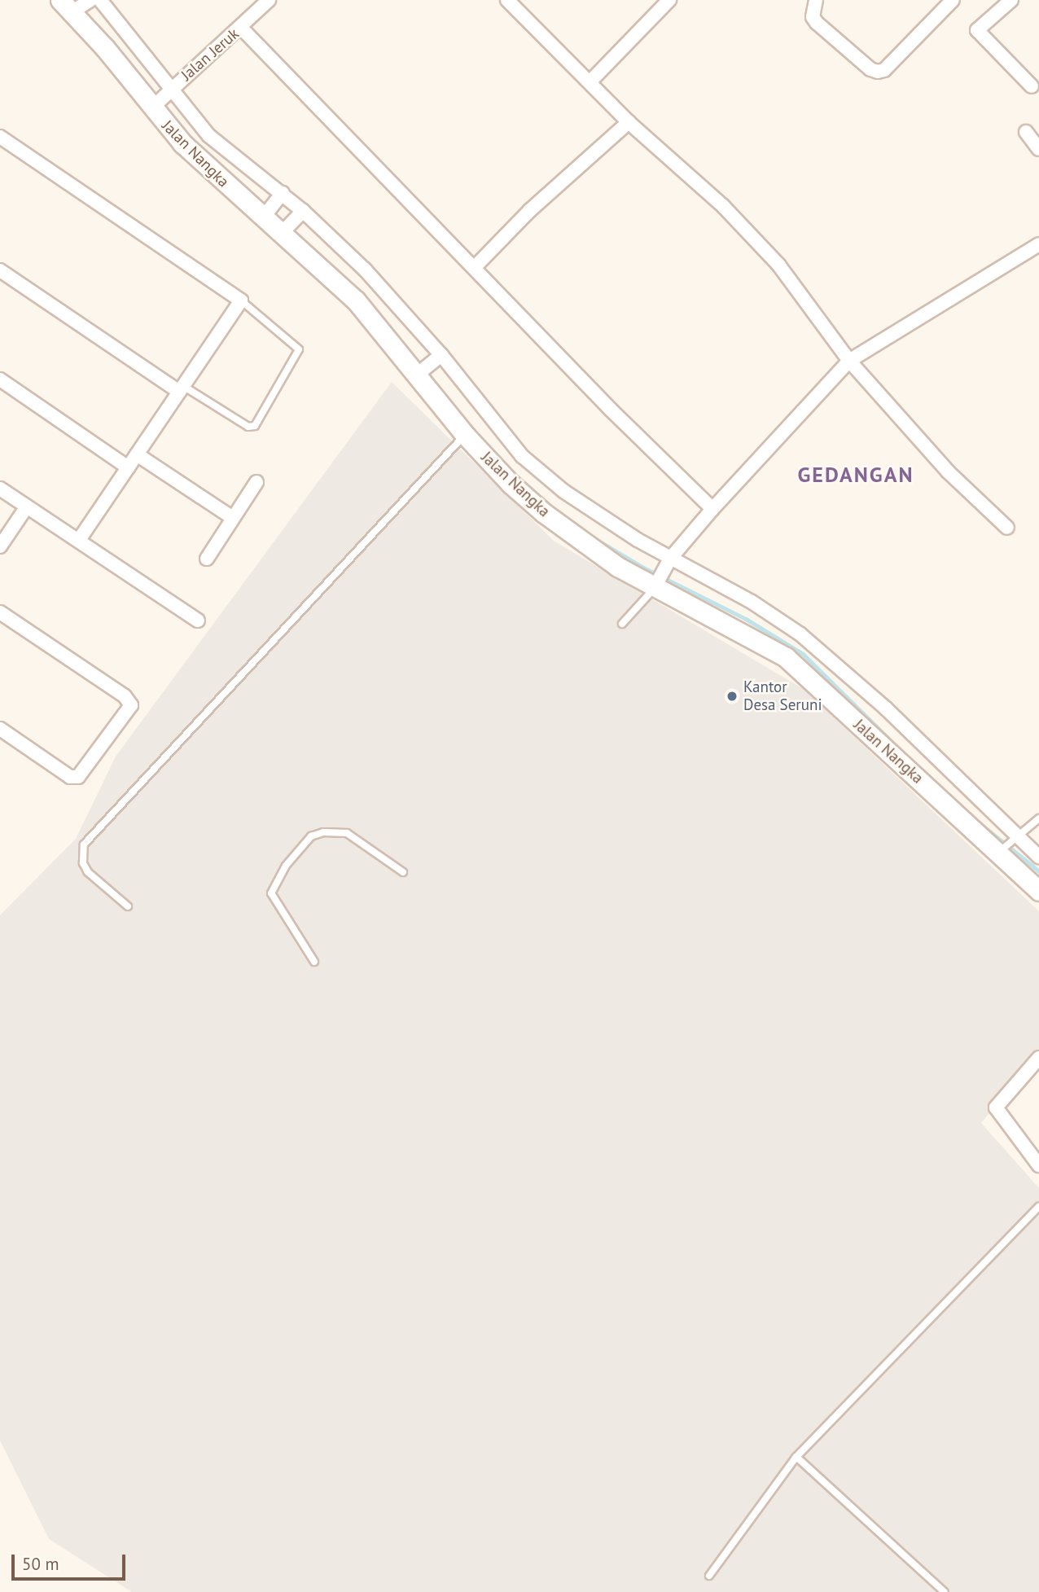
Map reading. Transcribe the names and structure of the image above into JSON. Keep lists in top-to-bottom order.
{
  "streets": {
    "street": ["Jalan Jeruk", "Jalan Nangka"]
  },
  "crossings": [
    ["Jalan Jeruk", "Jalan Nangka"]
  ],
  "districts": ["GEDANGAN"],
  "places": ["Kantor Desa Seruni"],
  "scale_bar": "50 m"
}
